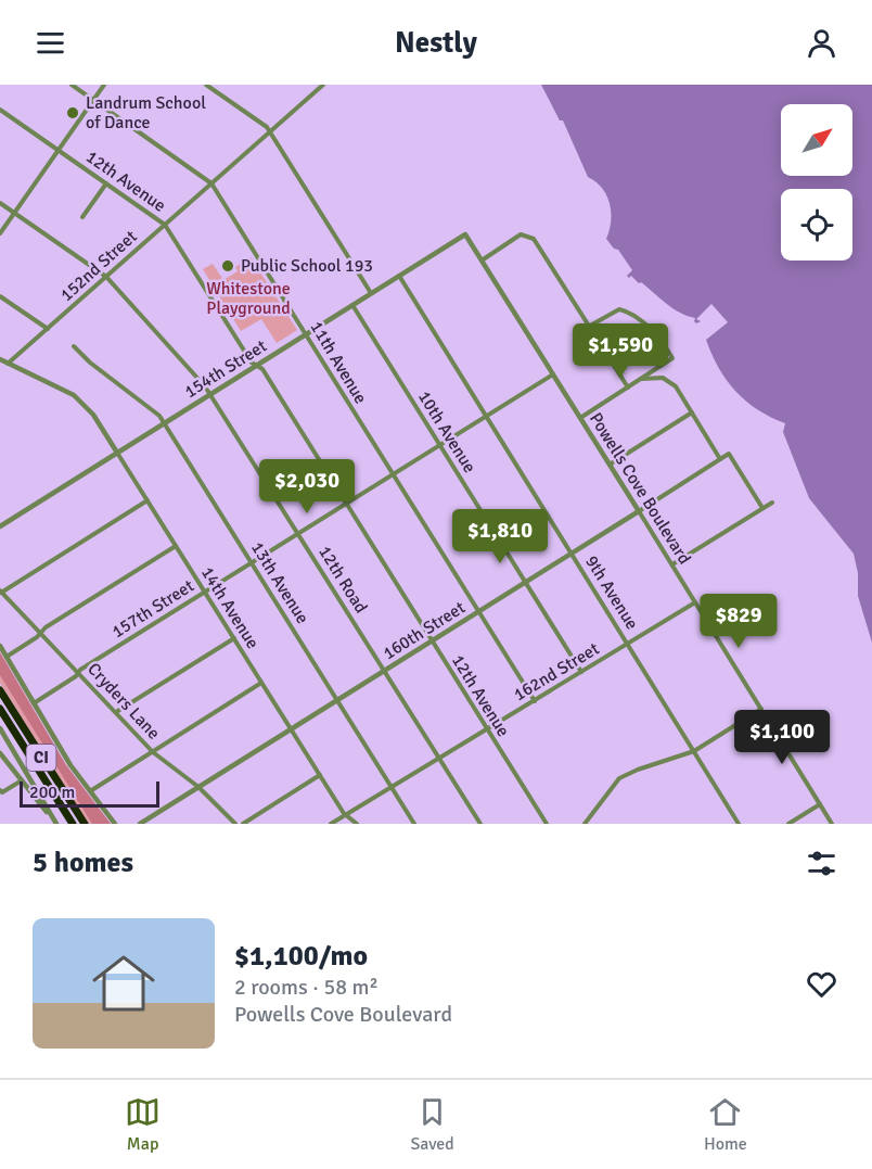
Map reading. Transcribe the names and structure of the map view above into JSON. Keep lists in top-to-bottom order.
{
  "streets": {
    "highway": ["CI"],
    "street": [
      "12th Avenue",
      "152nd Street",
      "11th Avenue",
      "154th Street",
      "10th Avenue",
      "Powells Cove Boulevard",
      "12th Road",
      "13th Avenue",
      "9th Avenue",
      "14th Avenue",
      "157th Street",
      "160th Street",
      "162nd Street",
      "Cryders Lane"
    ]
  },
  "crossings": [
    ["12th Avenue", "152nd Street"],
    ["12th Avenue", "154th Street"],
    ["12th Avenue", "157th Street"],
    ["12th Avenue", "160th Street"],
    ["12th Avenue", "162nd Street"],
    ["152nd Street", "11th Avenue"],
    ["152nd Street", "12th Road"],
    ["152nd Street", "14th Avenue"],
    ["11th Avenue", "154th Street"],
    ["11th Avenue", "157th Street"],
    ["11th Avenue", "160th Street"],
    ["11th Avenue", "162nd Street"],
    ["154th Street", "10th Avenue"],
    ["154th Street", "Powells Cove Boulevard"],
    ["154th Street", "12th Road"],
    ["154th Street", "13th Avenue"],
    ["154th Street", "9th Avenue"],
    ["154th Street", "14th Avenue"],
    ["10th Avenue", "157th Street"],
    ["10th Avenue", "160th Street"],
    ["10th Avenue", "162nd Street"],
    ["Powells Cove Boulevard", "157th Street"],
    ["Powells Cove Boulevard", "160th Street"],
    ["Powells Cove Boulevard", "162nd Street"],
    ["12th Road", "157th Street"],
    ["12th Road", "160th Street"],
    ["12th Road", "162nd Street"],
    ["13th Avenue", "157th Street"],
    ["13th Avenue", "160th Street"],
    ["13th Avenue", "162nd Street"],
    ["9th Avenue", "157th Street"],
    ["9th Avenue", "160th Street"],
    ["9th Avenue", "162nd Street"],
    ["14th Avenue", "157th Street"],
    ["14th Avenue", "160th Street"],
    ["14th Avenue", "162nd Street"],
    ["157th Street", "Cryders Lane"],
    ["160th Street", "Cryders Lane"]
  ],
  "parks": ["Whitestone Playground"],
  "places": ["Landrum School of Dance", "Public School 193"],
  "scale_bar": "200 m",
  "north": "top right",
  "page": {
    "header": "Nestly",
    "price": [
      "$1,590",
      "$2,030",
      "$1,810",
      "$829",
      "$1,100"
    ],
    "scale": "200 m",
    "heading": "5 homes",
    "list": [
      {
        "name": "$1,100/mo",
        "note": "2 rooms · 58 m² · Powells Cove Boulevard"
      }
    ],
    "tabs": ["Map", "Saved", "Home"]
  }
}
